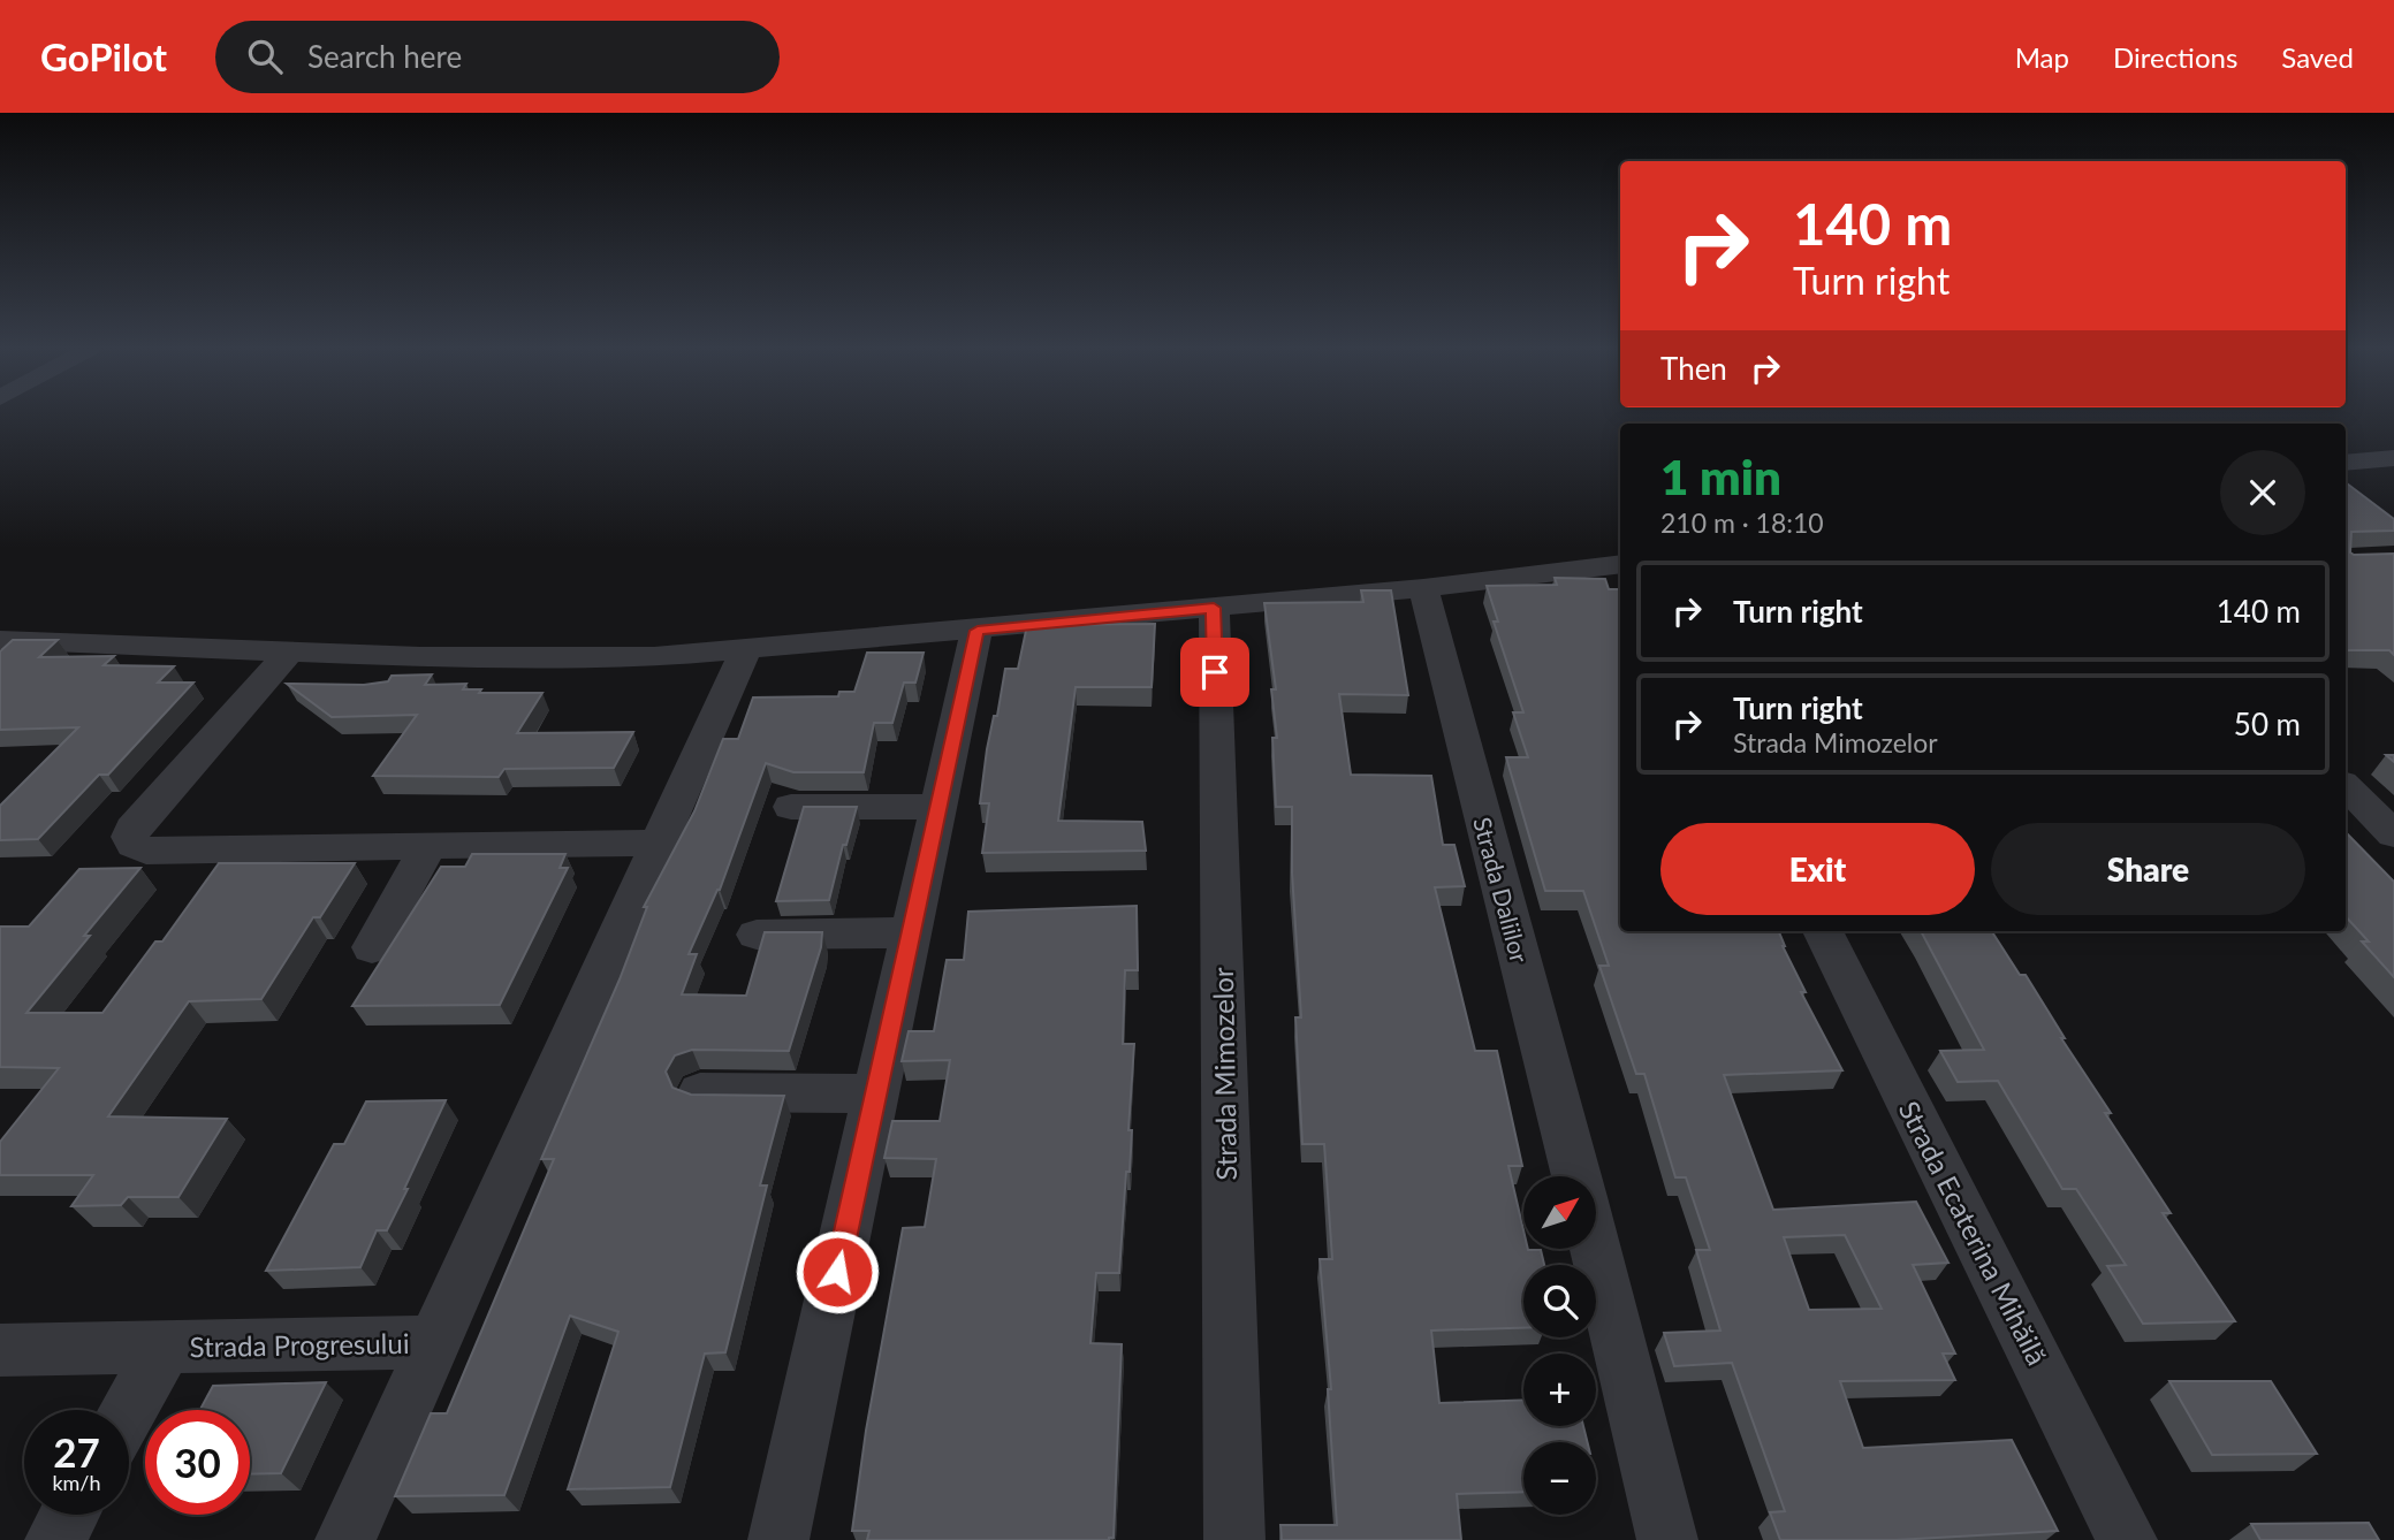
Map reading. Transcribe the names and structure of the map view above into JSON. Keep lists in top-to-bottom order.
{
  "streets": {
    "street": [
      "Strada Daliilor",
      "Strada Mimozelor",
      "Strada Ecaterina Mihăilă",
      "Strada Progresului"
    ]
  },
  "north": "top right",
  "page": {
    "header": "GoPilot",
    "search": "Search here",
    "nav": ["Map", "Directions", "Saved"],
    "turn": ["140 m", "Turn right"],
    "then": "Then",
    "heading": ["1 min", "210 m · 18:10"],
    "list": [
      {
        "name": "Turn right",
        "value": "140 m"
      },
      {
        "name": "Turn right",
        "note": "Strada Mimozelor",
        "value": "50 m"
      }
    ],
    "buttons": ["Exit", "Share"],
    "map_buttons": ["+", "−"],
    "speed": "27 km/h",
    "limit": "30"
  }
}
